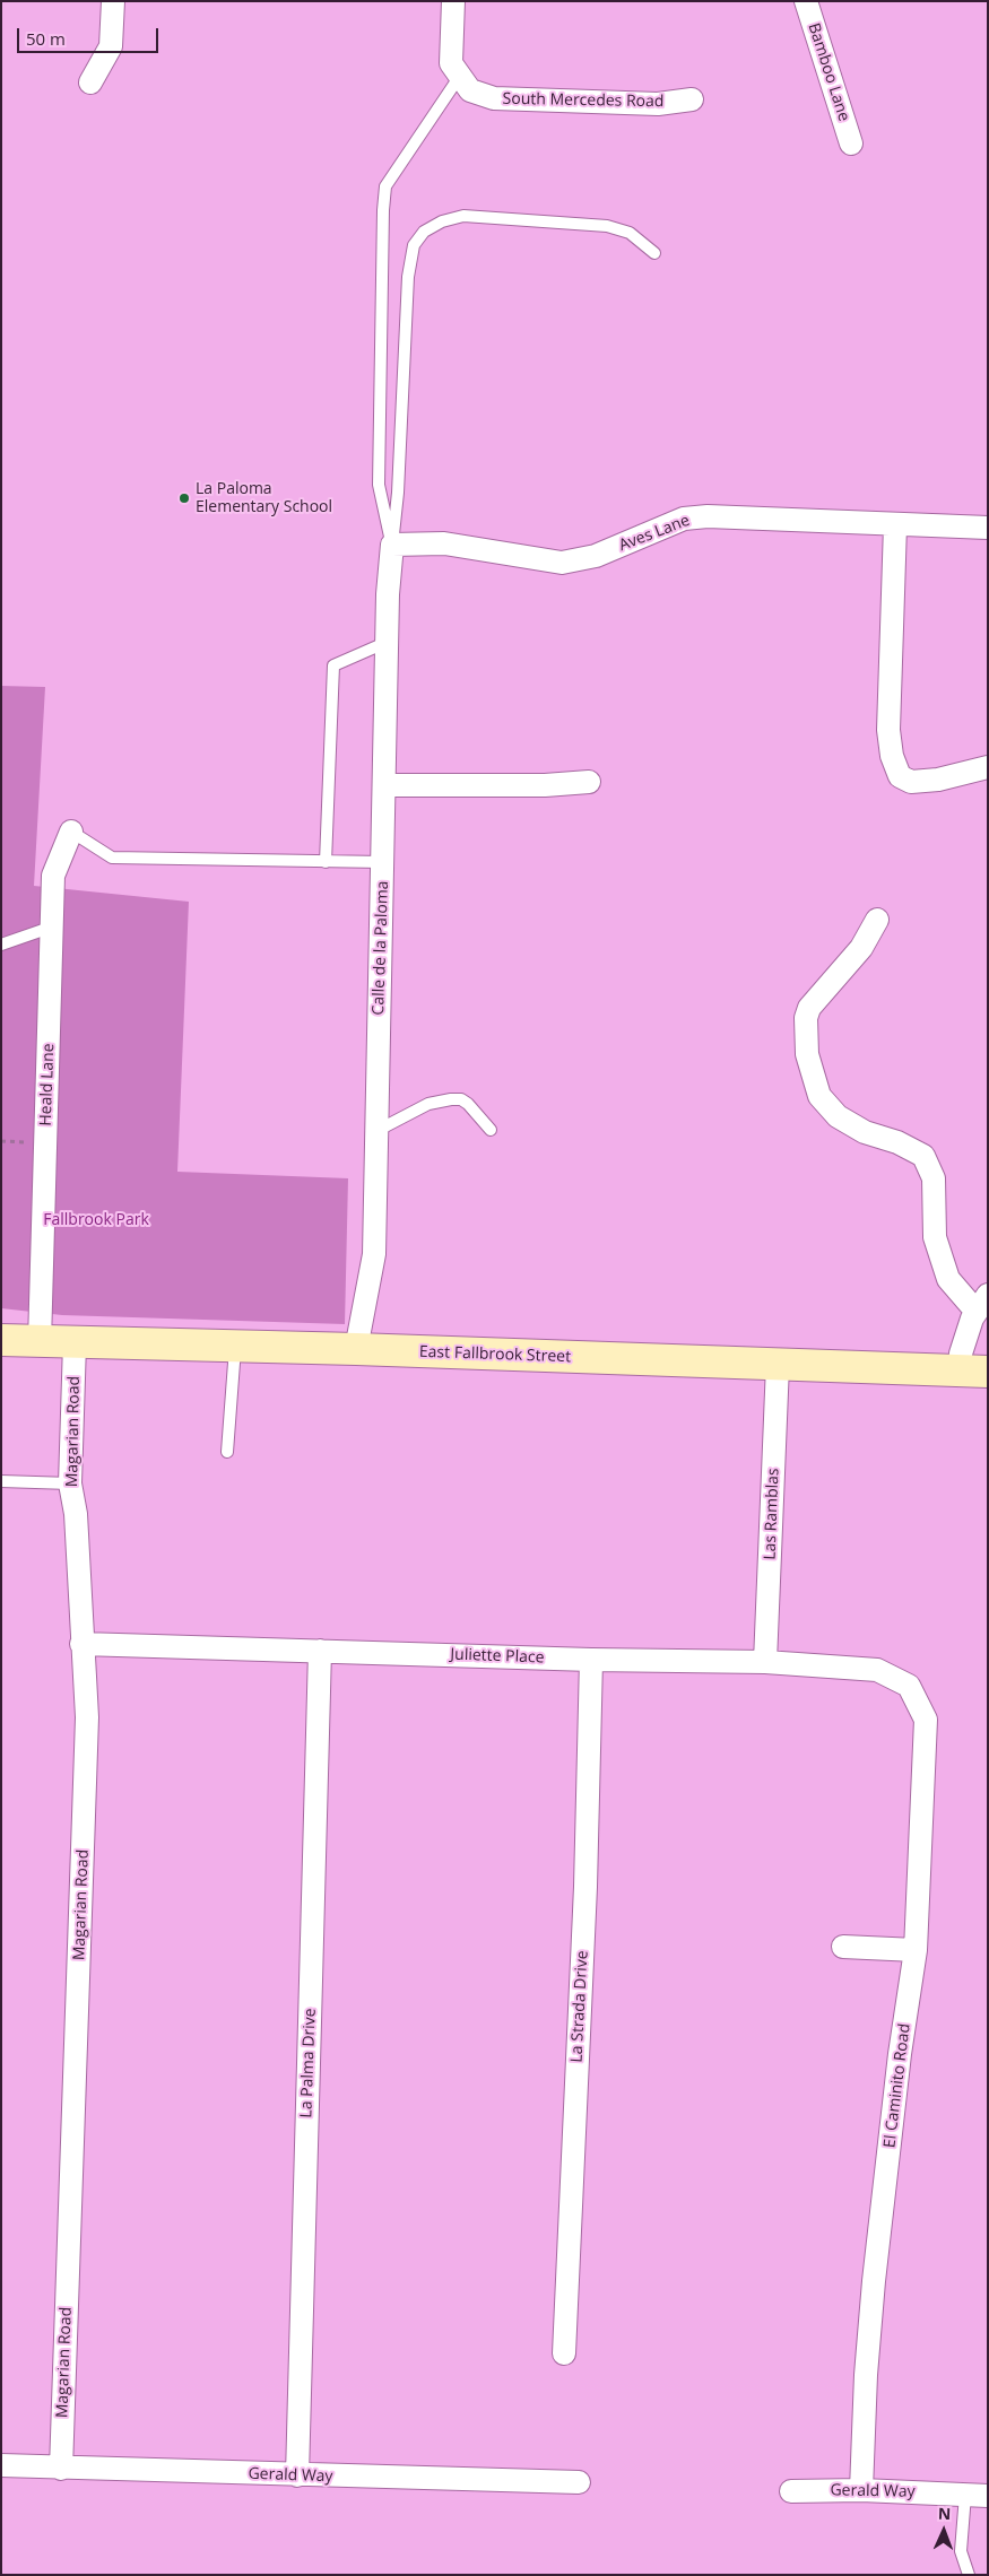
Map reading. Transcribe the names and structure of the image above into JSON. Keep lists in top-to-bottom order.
{
  "streets": {
    "main road": ["East Fallbrook Street"],
    "street": [
      "Bamboo Lane",
      "South Mercedes Road",
      "Aves Lane",
      "Calle de la Paloma",
      "Heald Lane",
      "Magarian Road",
      "Las Ramblas",
      "Juliette Place",
      "La Strada Drive",
      "La Palma Drive",
      "El Caminito Road",
      "Gerald Way"
    ]
  },
  "crossings": [
    ["Aves Lane", "Calle de la Paloma"],
    ["Calle de la Paloma", "East Fallbrook Street"],
    ["Heald Lane", "East Fallbrook Street"],
    ["East Fallbrook Street", "Magarian Road"],
    ["East Fallbrook Street", "Las Ramblas"],
    ["Magarian Road", "Juliette Place"],
    ["Magarian Road", "Gerald Way"],
    ["Las Ramblas", "Juliette Place"],
    ["Juliette Place", "La Strada Drive"],
    ["Juliette Place", "La Palma Drive"],
    ["Juliette Place", "El Caminito Road"],
    ["La Palma Drive", "Gerald Way"],
    ["El Caminito Road", "Gerald Way"]
  ],
  "parks": ["Fallbrook Park"],
  "places": ["La Paloma Elementary School"],
  "scale_bar": "50 m",
  "north": "top"
}
